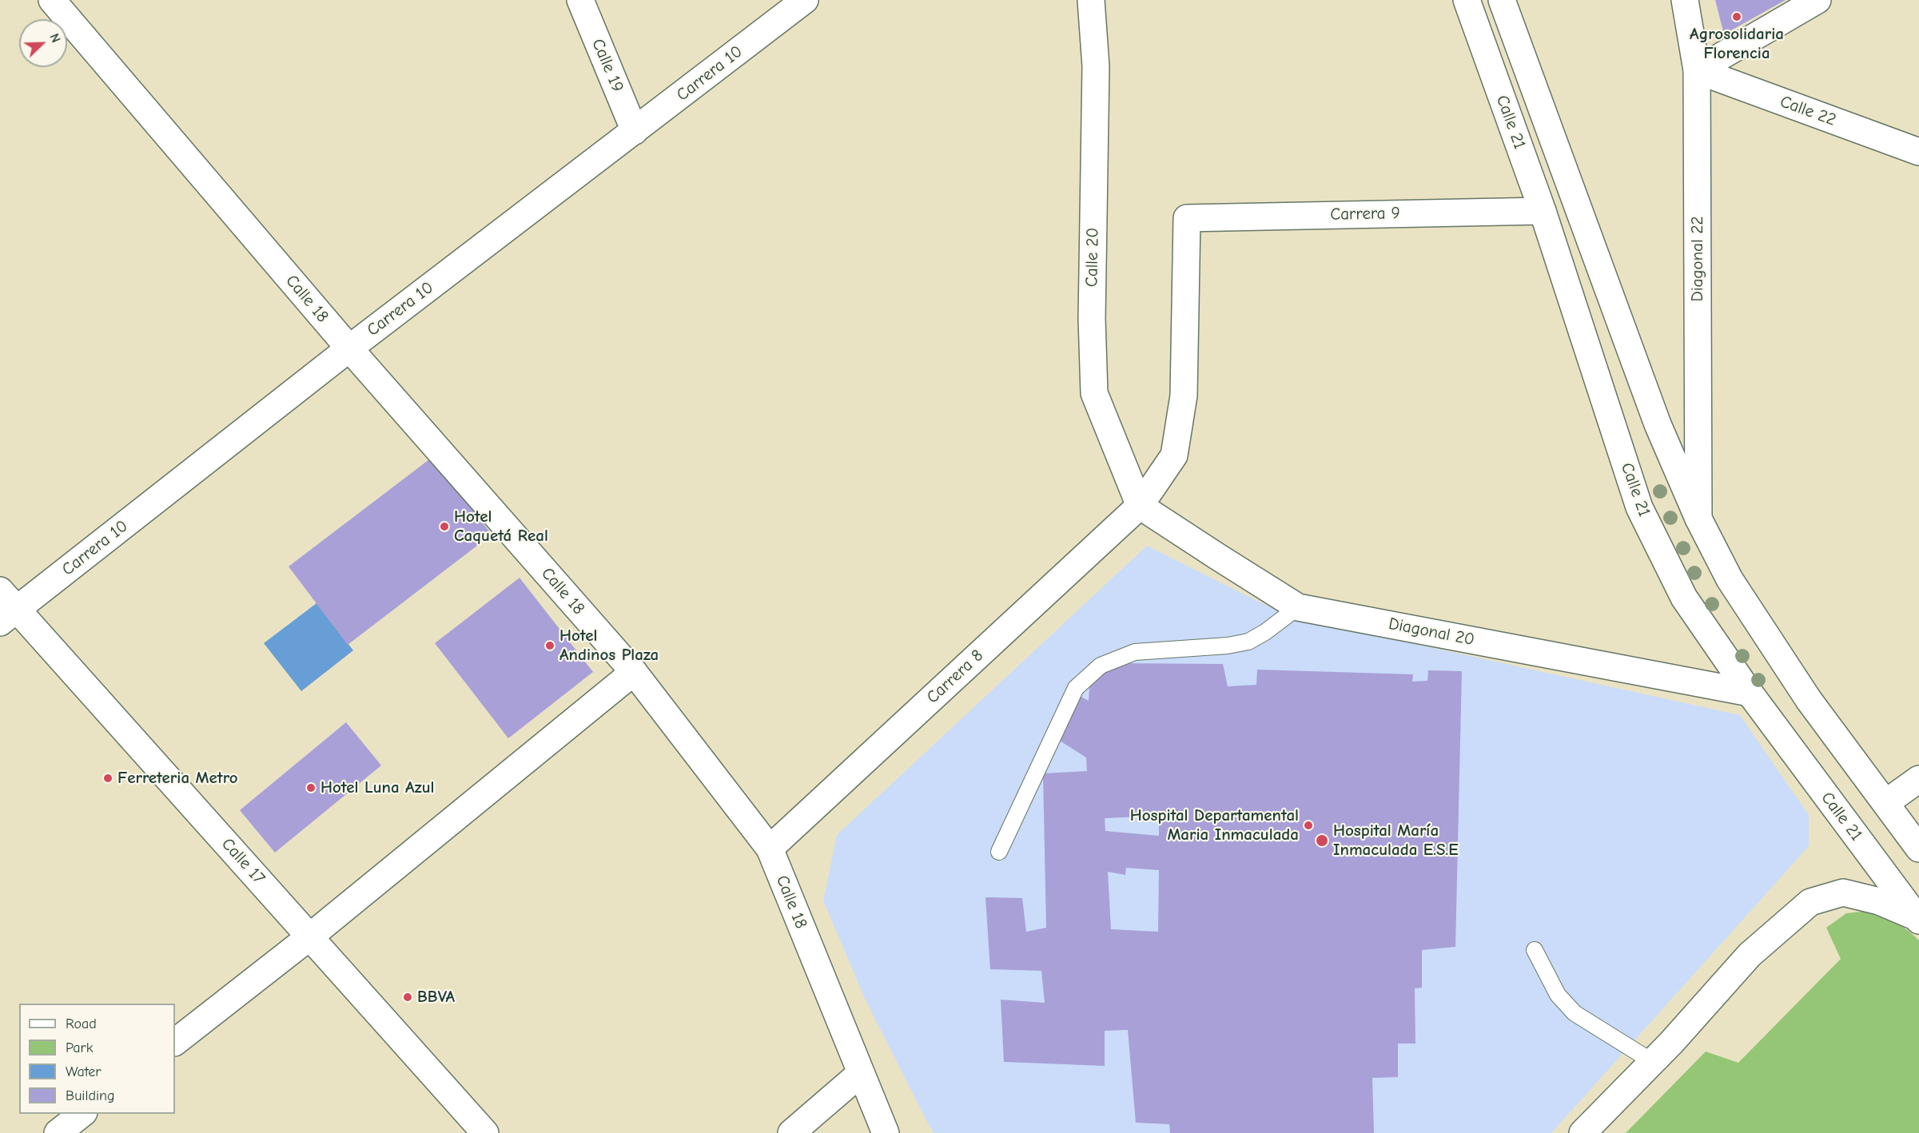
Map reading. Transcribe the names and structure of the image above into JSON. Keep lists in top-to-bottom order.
{
  "streets": {
    "main road": [
      "Calle 19",
      "Carrera 10",
      "Calle 22",
      "Calle 21",
      "Carrera 9",
      "Calle 20",
      "Diagonal 22",
      "Calle 18",
      "Diagonal 20",
      "Carrera 8",
      "Calle 17"
    ]
  },
  "crossings": [
    ["Calle 19", "Carrera 10"],
    ["Carrera 10", "Calle 18"],
    ["Carrera 10", "Calle 17"],
    ["Calle 22", "Diagonal 22"],
    ["Calle 21", "Carrera 9"],
    ["Calle 21", "Diagonal 22"],
    ["Calle 21", "Diagonal 20"],
    ["Carrera 9", "Carrera 8"],
    ["Calle 20", "Diagonal 20"],
    ["Calle 20", "Carrera 8"],
    ["Calle 18", "Carrera 8"],
    ["Diagonal 20", "Carrera 8"]
  ],
  "places": [
    "Agrosolidaria Florencia",
    "Hotel Caquetá Real",
    "Hotel Andinos Plaza",
    "Ferreteria Metro",
    "Hotel Luna Azul",
    "Hospital Departamental Maria Inmaculada",
    "Hospital María Inmaculada E.S.E",
    "BBVA"
  ],
  "legend": [
    "Road",
    "Park",
    "Water",
    "Building"
  ],
  "north": "top right"
}
